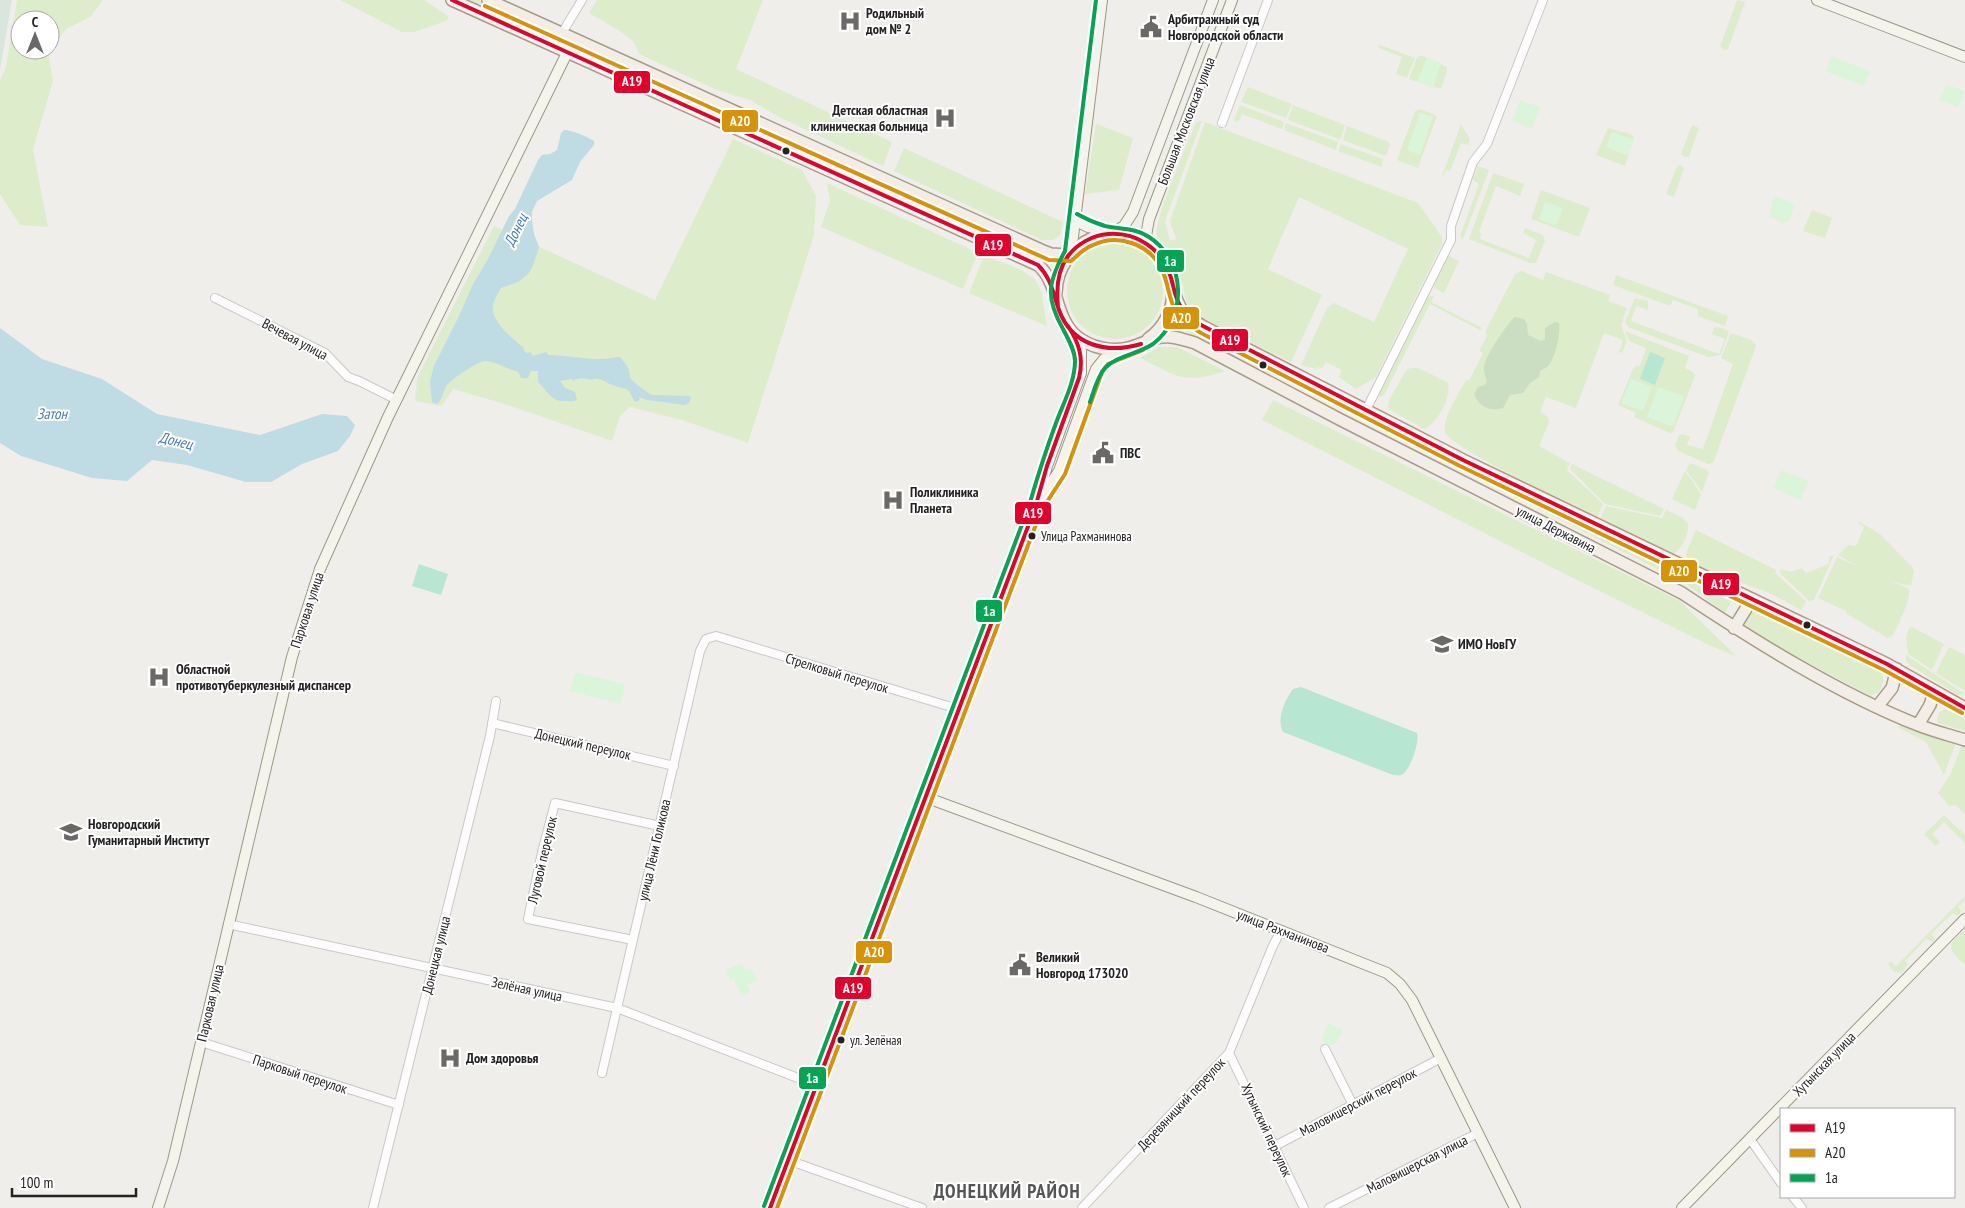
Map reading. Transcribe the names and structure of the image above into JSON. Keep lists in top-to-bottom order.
{
  "streets": {
    "main road": ["улица Державина"],
    "street": [
      "Большая Московская улица",
      "Вечевая улица",
      "Парковая улица",
      "Стрелковый переулок",
      "Донецкий переулок",
      "улица Лёни Голикова",
      "Луговой переулок",
      "улица Рахманинова",
      "Донецкая улица",
      "Зелёная улица",
      "Хутынская улица",
      "Парковый переулок",
      "Маловишерский переулок",
      "Деревяницкий переулок",
      "Хутынский переулок",
      "Маловишерская улица"
    ]
  },
  "crossings": [
    ["Большая Московская улица", "улица Державина"],
    ["Вечевая улица", "Парковая улица"],
    ["улица Державина", "Парковая улица"],
    ["Парковая улица", "Зелёная улица"],
    ["Парковая улица", "Парковый переулок"],
    ["Стрелковый переулок", "улица Лёни Голикова"],
    ["Донецкий переулок", "улица Лёни Голикова"],
    ["Донецкий переулок", "Донецкая улица"],
    ["улица Лёни Голикова", "Луговой переулок"],
    ["улица Лёни Голикова", "Зелёная улица"],
    ["улица Рахманинова", "Маловишерский переулок"],
    ["улица Рахманинова", "Деревяницкий переулок"],
    ["улица Рахманинова", "Маловишерская улица"],
    ["Донецкая улица", "Зелёная улица"],
    ["Донецкая улица", "Парковый переулок"],
    ["Маловишерский переулок", "Хутынский переулок"],
    ["Деревяницкий переулок", "Хутынский переулок"]
  ],
  "districts": ["ДОНЕЦКИЙ РАЙОН"],
  "water": ["Донец", "Затон"],
  "places": {
    "hospital": [
      "Родильный дом № 2",
      "Детская областная клиническая больница",
      "Поликлиника Планета",
      "Областной противотуберкулезный диспансер",
      "Дом здоровья"
    ],
    "public building": ["Арбитражный суд Новгородской области", "ПВС", "Великий Новгород 173020"],
    "other": ["Улица Рахманинова", "ул. Зелёная"],
    "school or university": ["ИМО НовГУ", "Новгородский Гуманитарный Институт"]
  },
  "lines": ["transit line A19", "transit line 1a", "transit line А20"],
  "legend": ["A19", "А20", "1a"],
  "scale_bar": "100 m",
  "north": "top"
}
